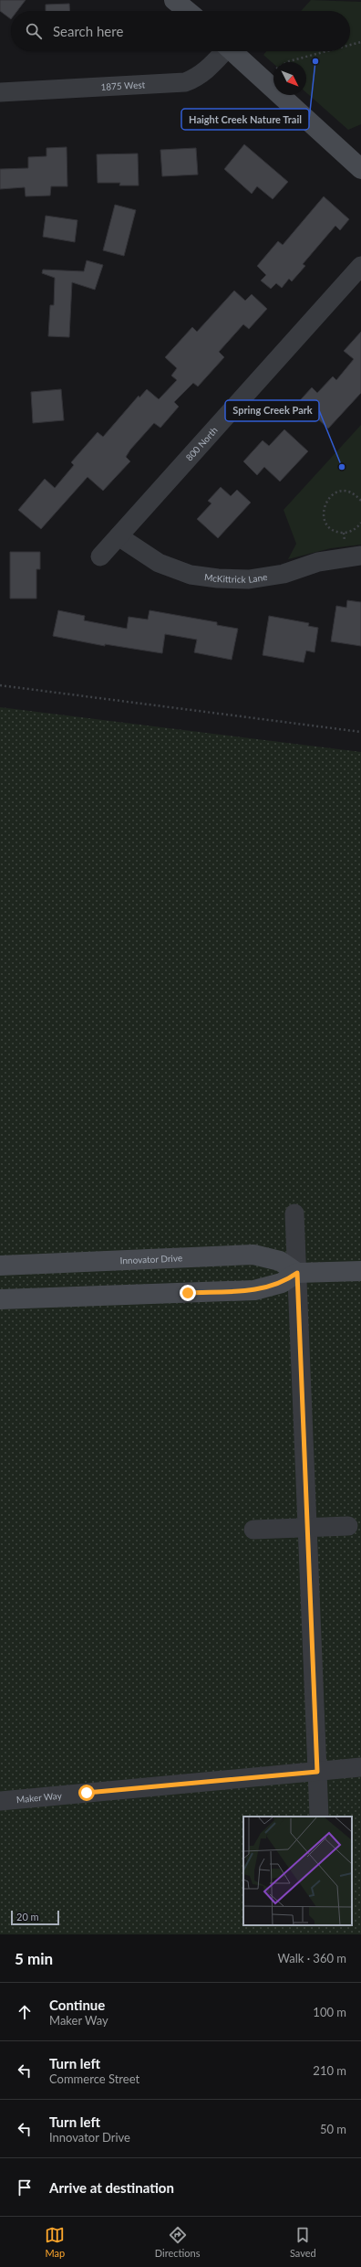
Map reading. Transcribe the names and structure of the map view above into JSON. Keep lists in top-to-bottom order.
{
  "streets": {
    "main road": ["Innovator Drive"],
    "street": [
      "1875 West",
      "800 North",
      "McKittrick Lane",
      "Maker Way"
    ]
  },
  "crossings": [
    ["800 North", "McKittrick Lane"]
  ],
  "places": ["Haight Creek Nature Trail", "Spring Creek Park"],
  "scale_bar": "20 m",
  "north": "bottom right",
  "page": {
    "search": "Search here",
    "scale": "20 m",
    "heading": ["5 min", "Walk · 360 m"],
    "list": [
      ["Continue", "Maker Way", "100 m"],
      ["Turn left", "Commerce Street", "210 m"],
      ["Turn left", "Innovator Drive", "50 m"],
      "Arrive at destination"
    ],
    "nav": ["Map", "Directions", "Saved"]
  }
}
